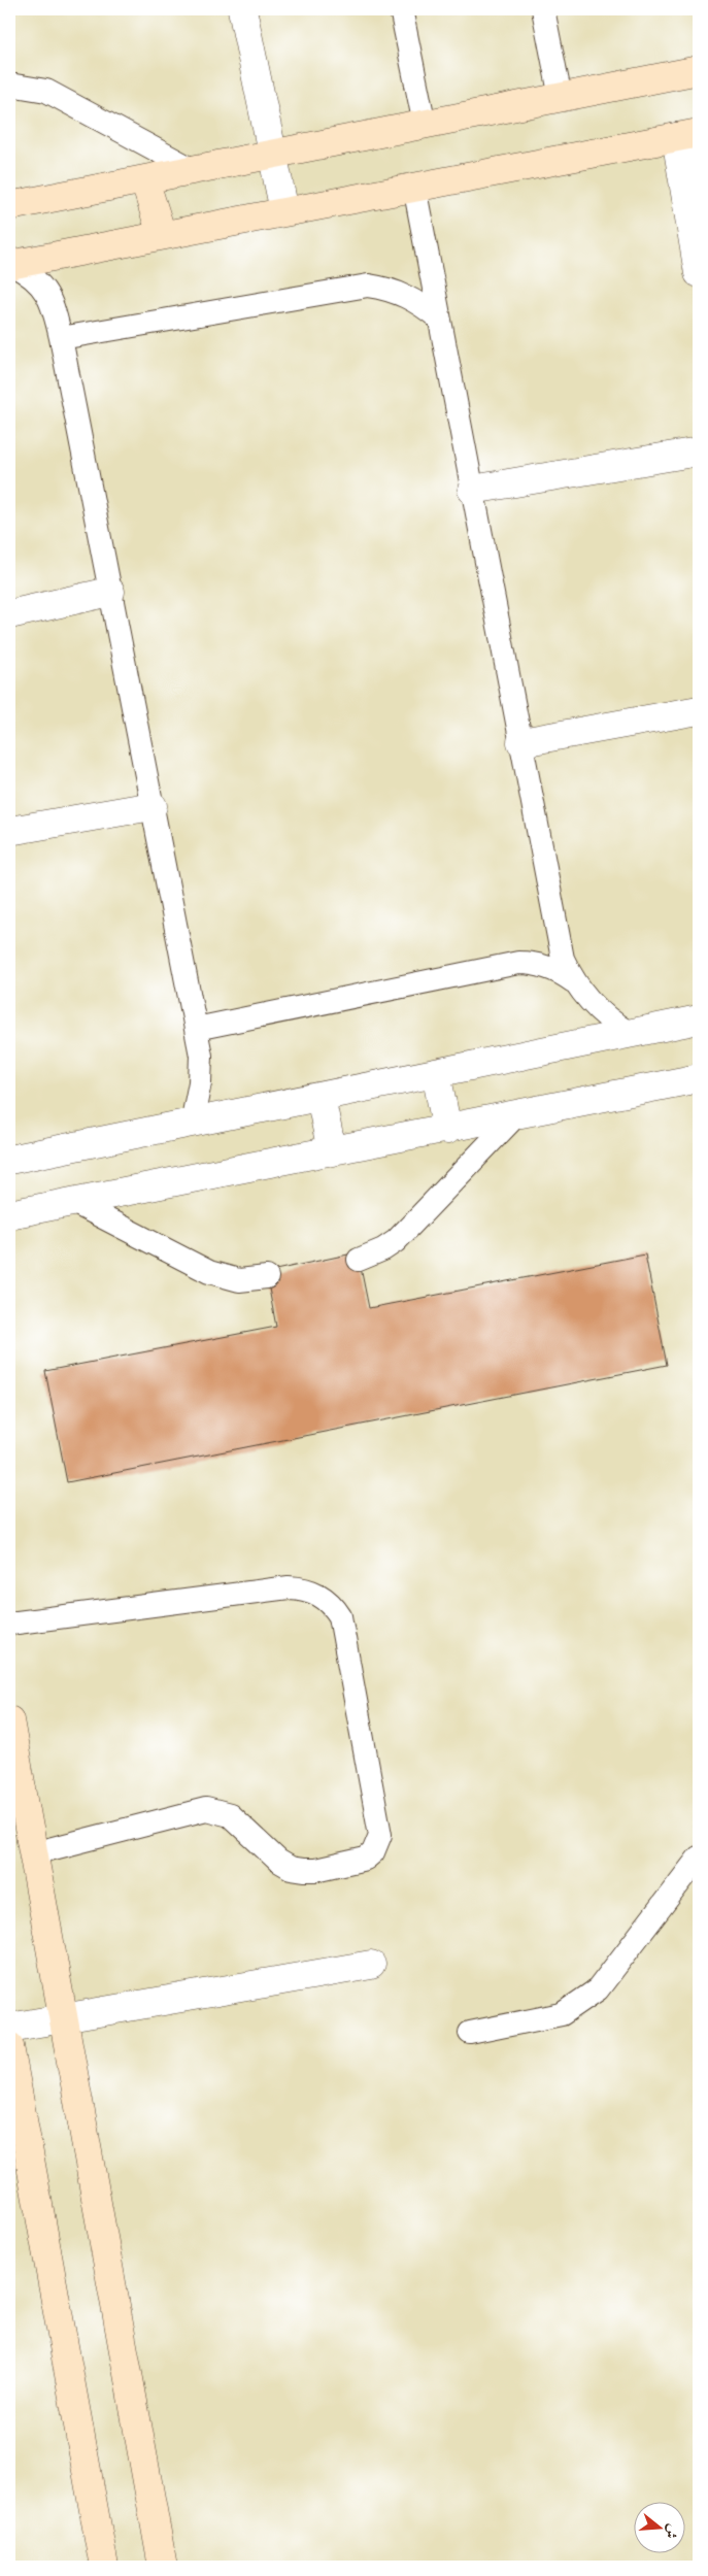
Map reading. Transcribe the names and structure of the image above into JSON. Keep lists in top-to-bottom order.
{
  "north": "right"
}
